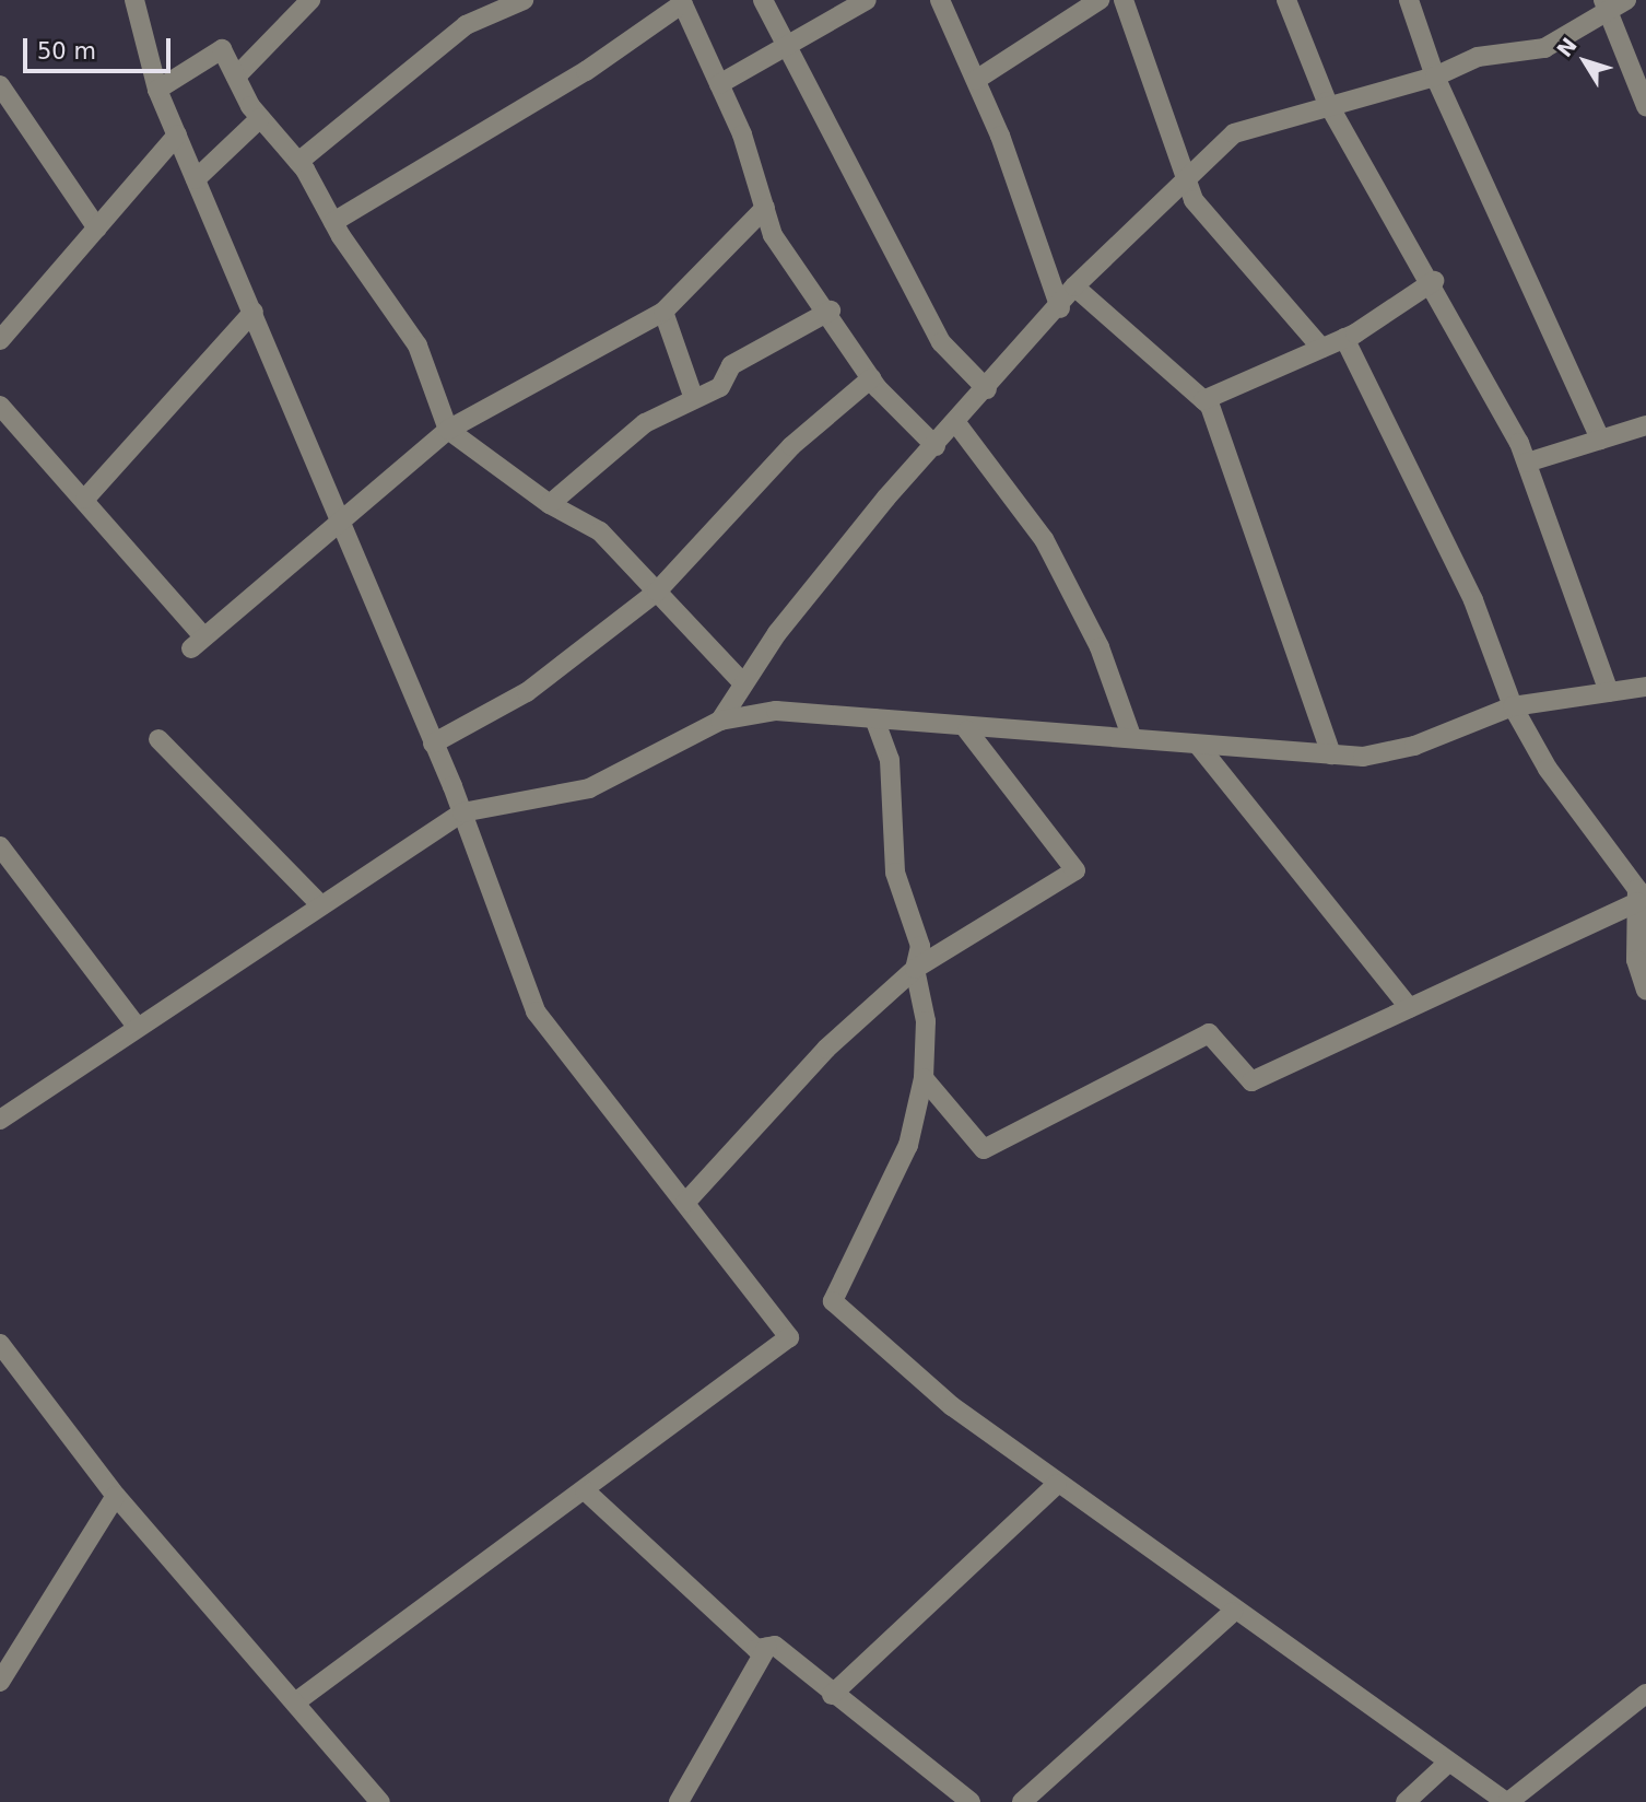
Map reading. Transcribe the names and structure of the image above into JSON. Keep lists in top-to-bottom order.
{
  "scale_bar": "50 m",
  "north": "top left"
}
